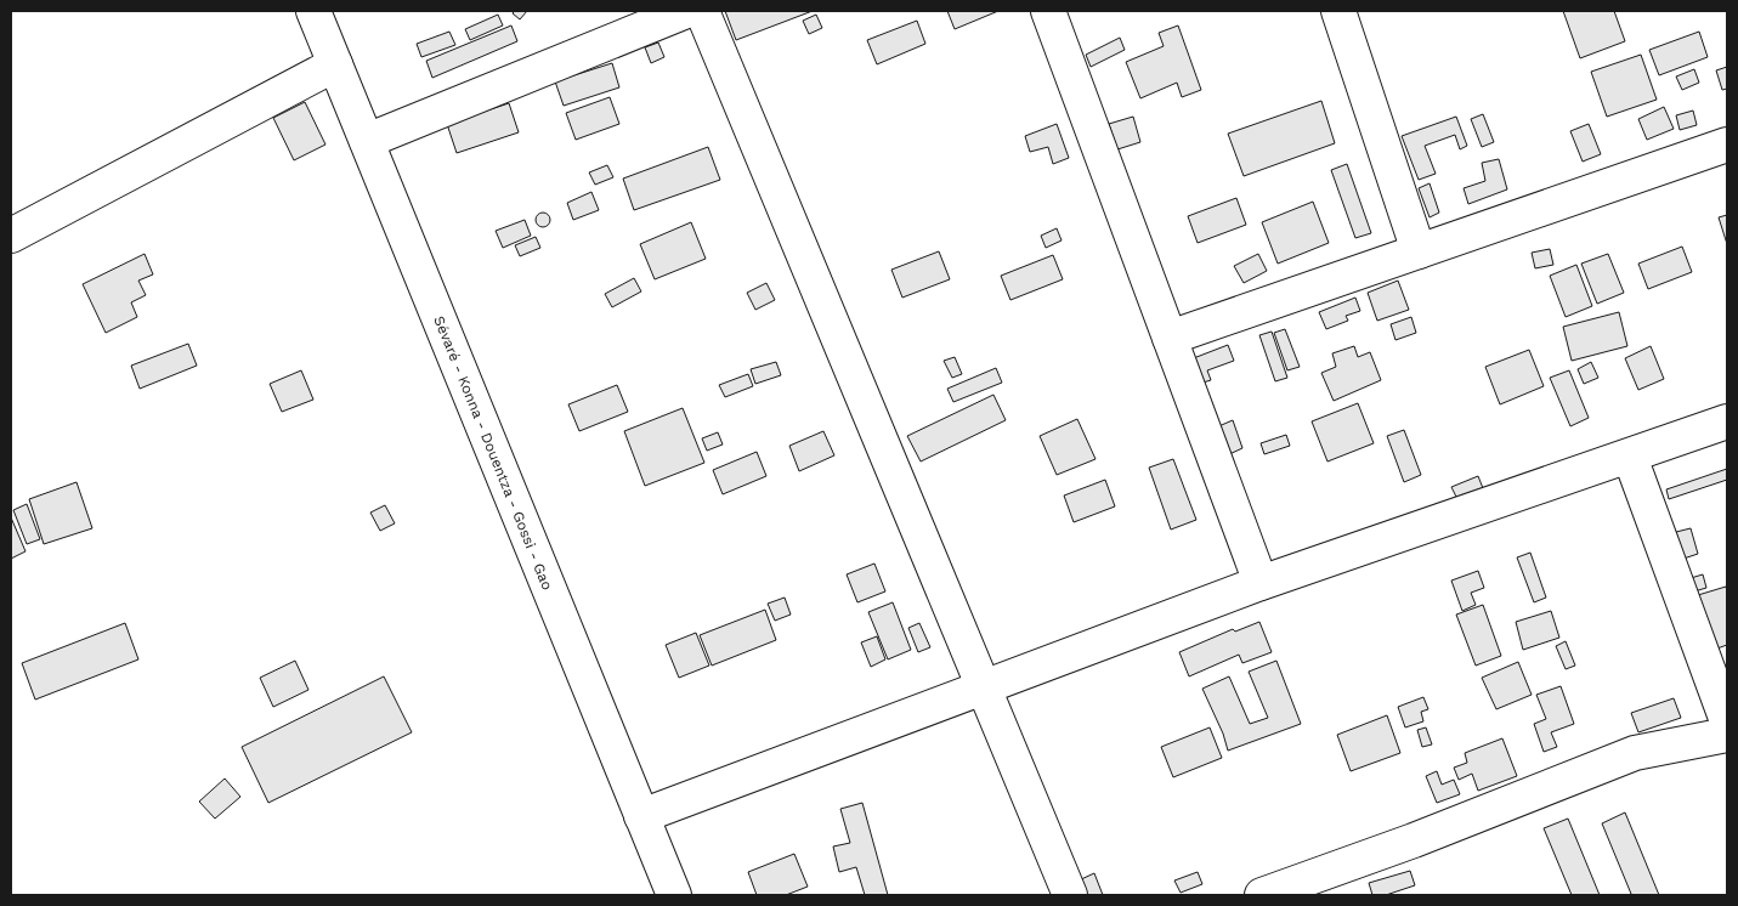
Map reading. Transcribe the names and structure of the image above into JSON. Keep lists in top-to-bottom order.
{
  "streets": {
    "street": ["Sévaré - Konna - Douentza - Gossi - Gao"]
  }
}
